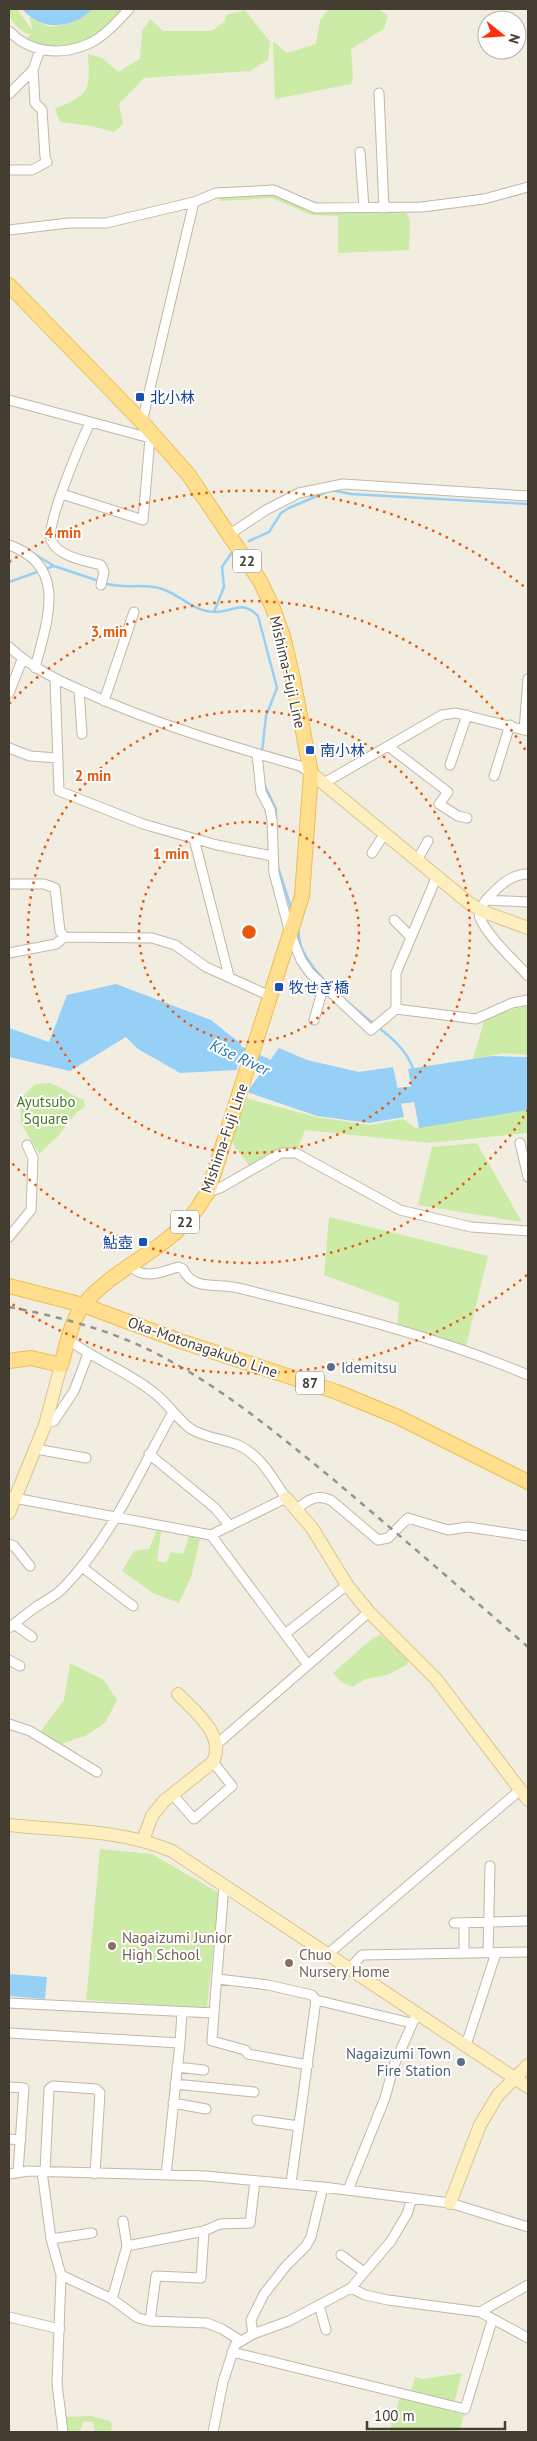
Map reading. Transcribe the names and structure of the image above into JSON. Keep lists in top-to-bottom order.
{
  "streets": {
    "main road": [
      "22",
      "Mishima-Fuji Line",
      "Oka-Motonagakubo Line",
      "87"
    ]
  },
  "crossings": [
    ["22", "Mishima-Fuji Line"],
    ["22", "Oka-Motonagakubo Line"],
    ["Mishima-Fuji Line", "Oka-Motonagakubo Line"]
  ],
  "water": ["Kise River"],
  "parks": ["Ayutsubo Square"],
  "places": {
    "transit": [
      "北小林",
      "南小林",
      "牧せぎ橋",
      "鮎壺"
    ],
    "other": [
      "Idemitsu",
      "Nagaizumi Junior High School",
      "Chuo Nursery Home",
      "Nagaizumi Town Fire Station"
    ]
  },
  "scale_bar": "100 m",
  "north": "right",
  "rings": [
    "4 min",
    "3 min",
    "2 min",
    "1 min"
  ]
}
